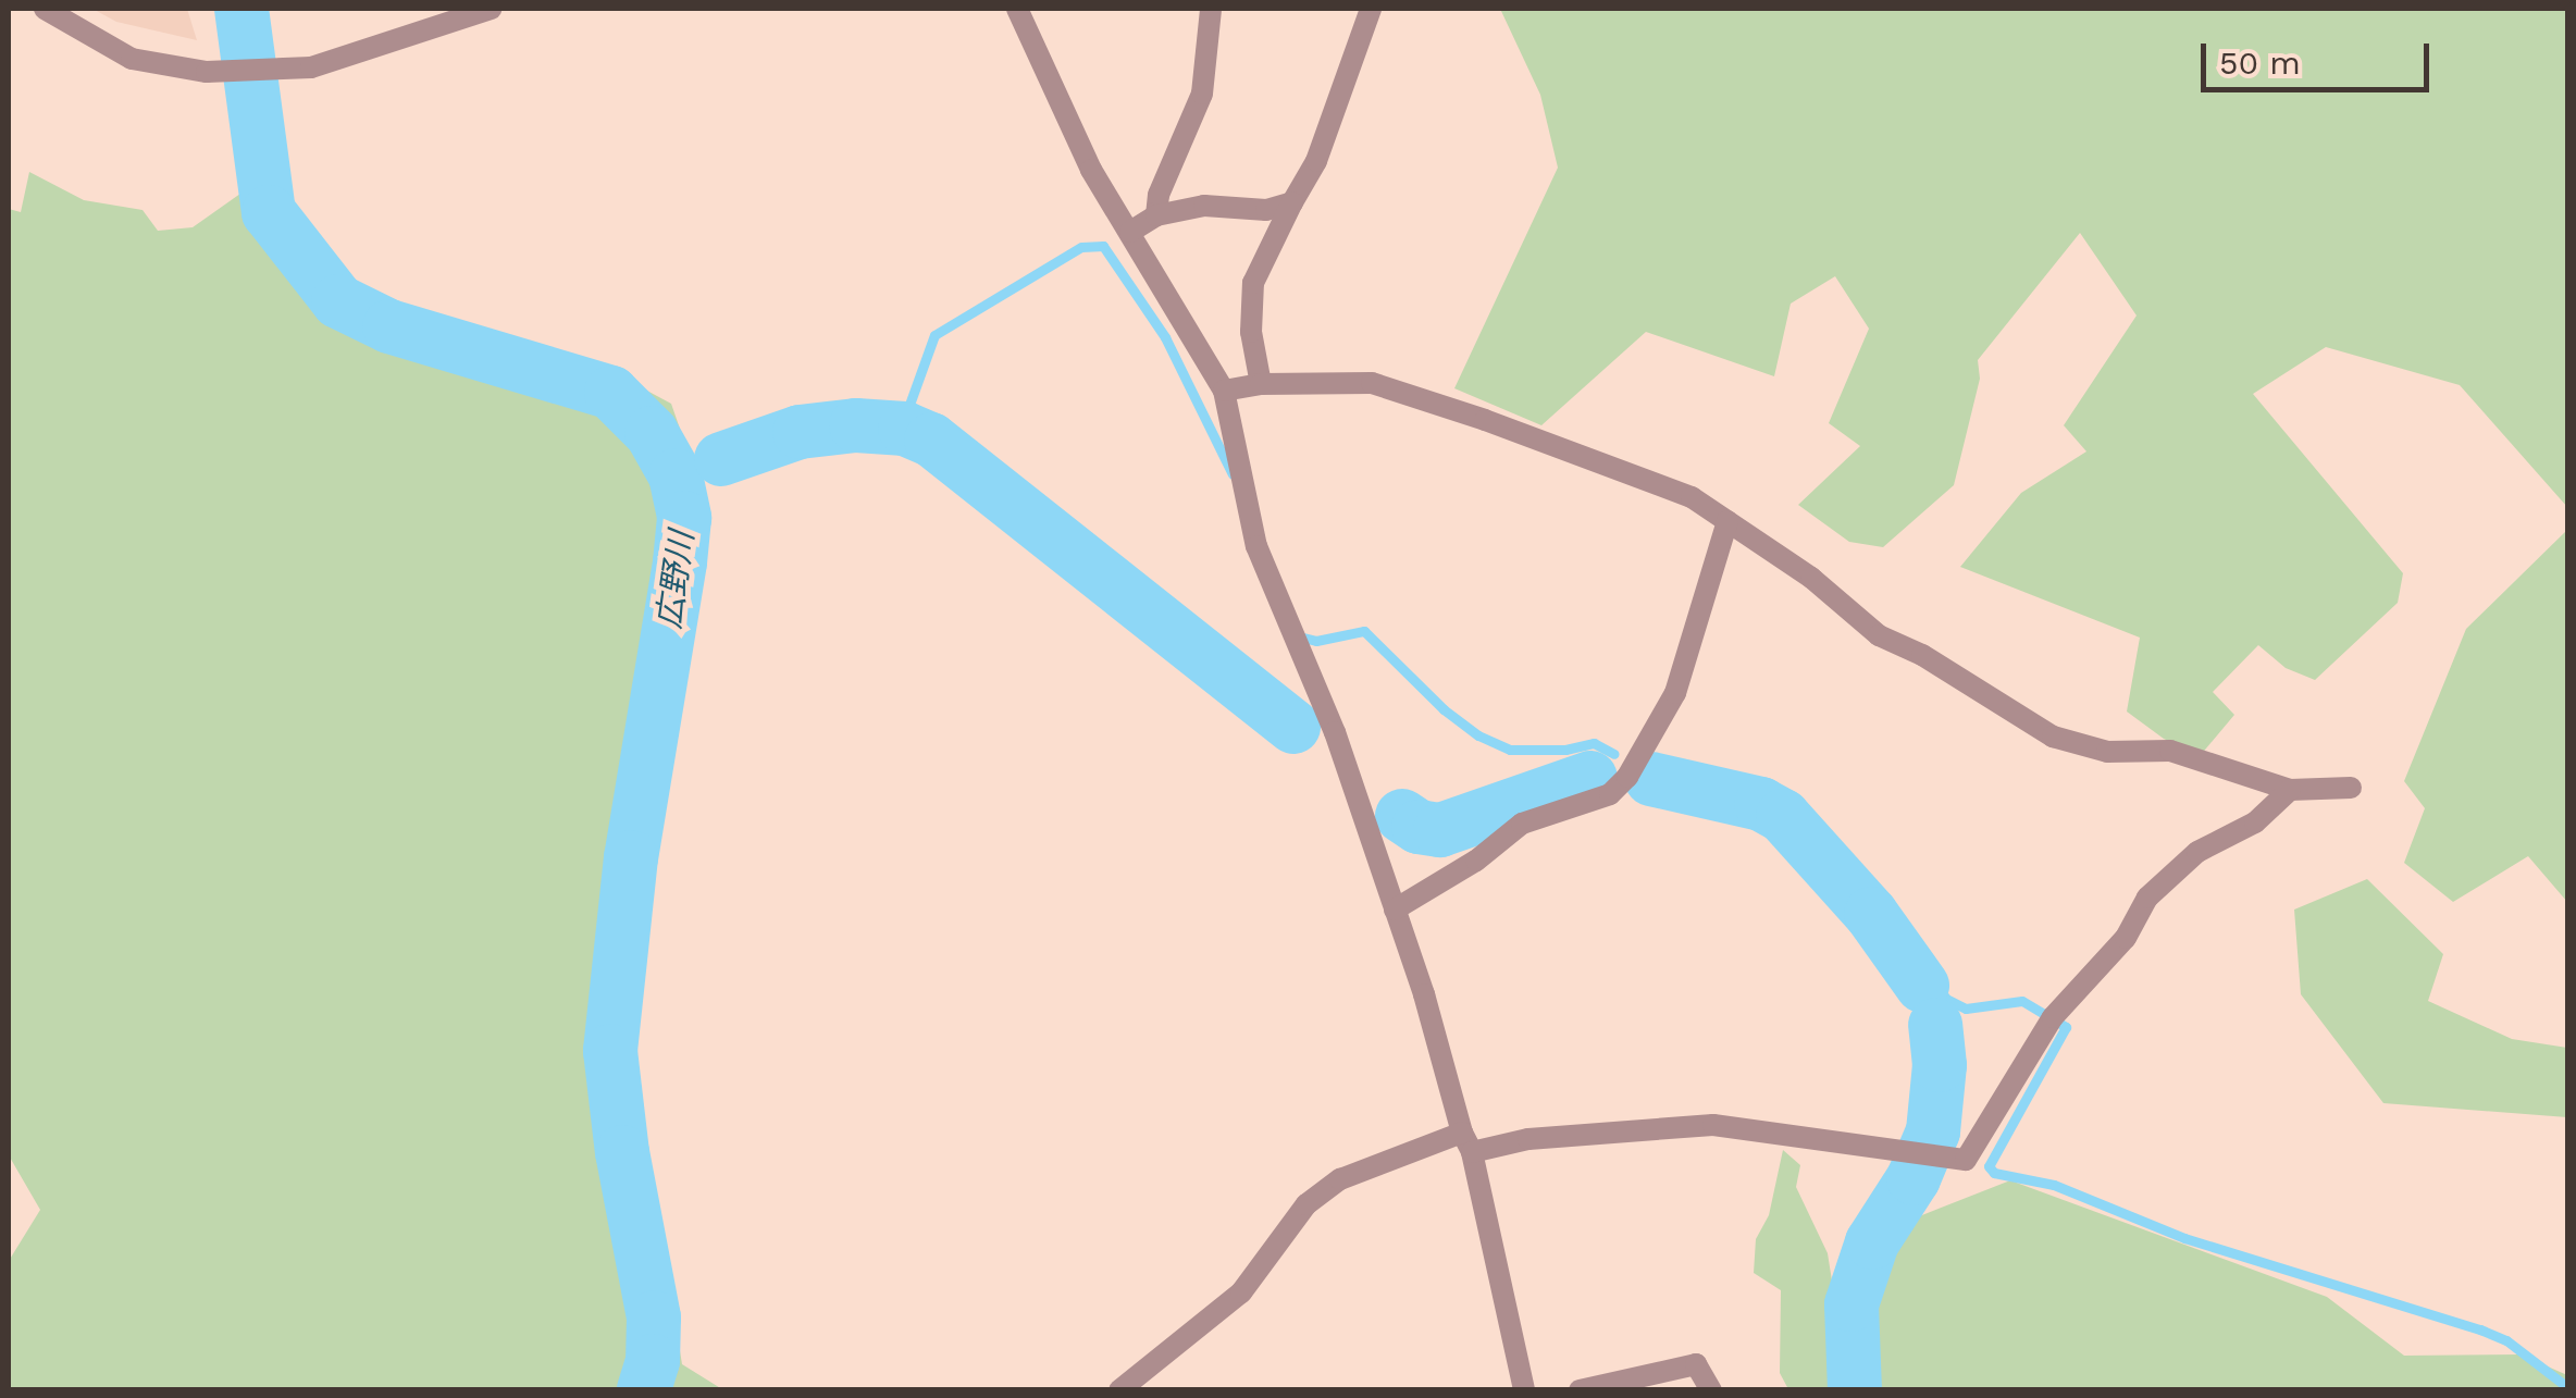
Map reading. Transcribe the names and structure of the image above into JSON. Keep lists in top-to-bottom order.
{
  "water": ["広野川"],
  "scale_bar": "50 m"
}
